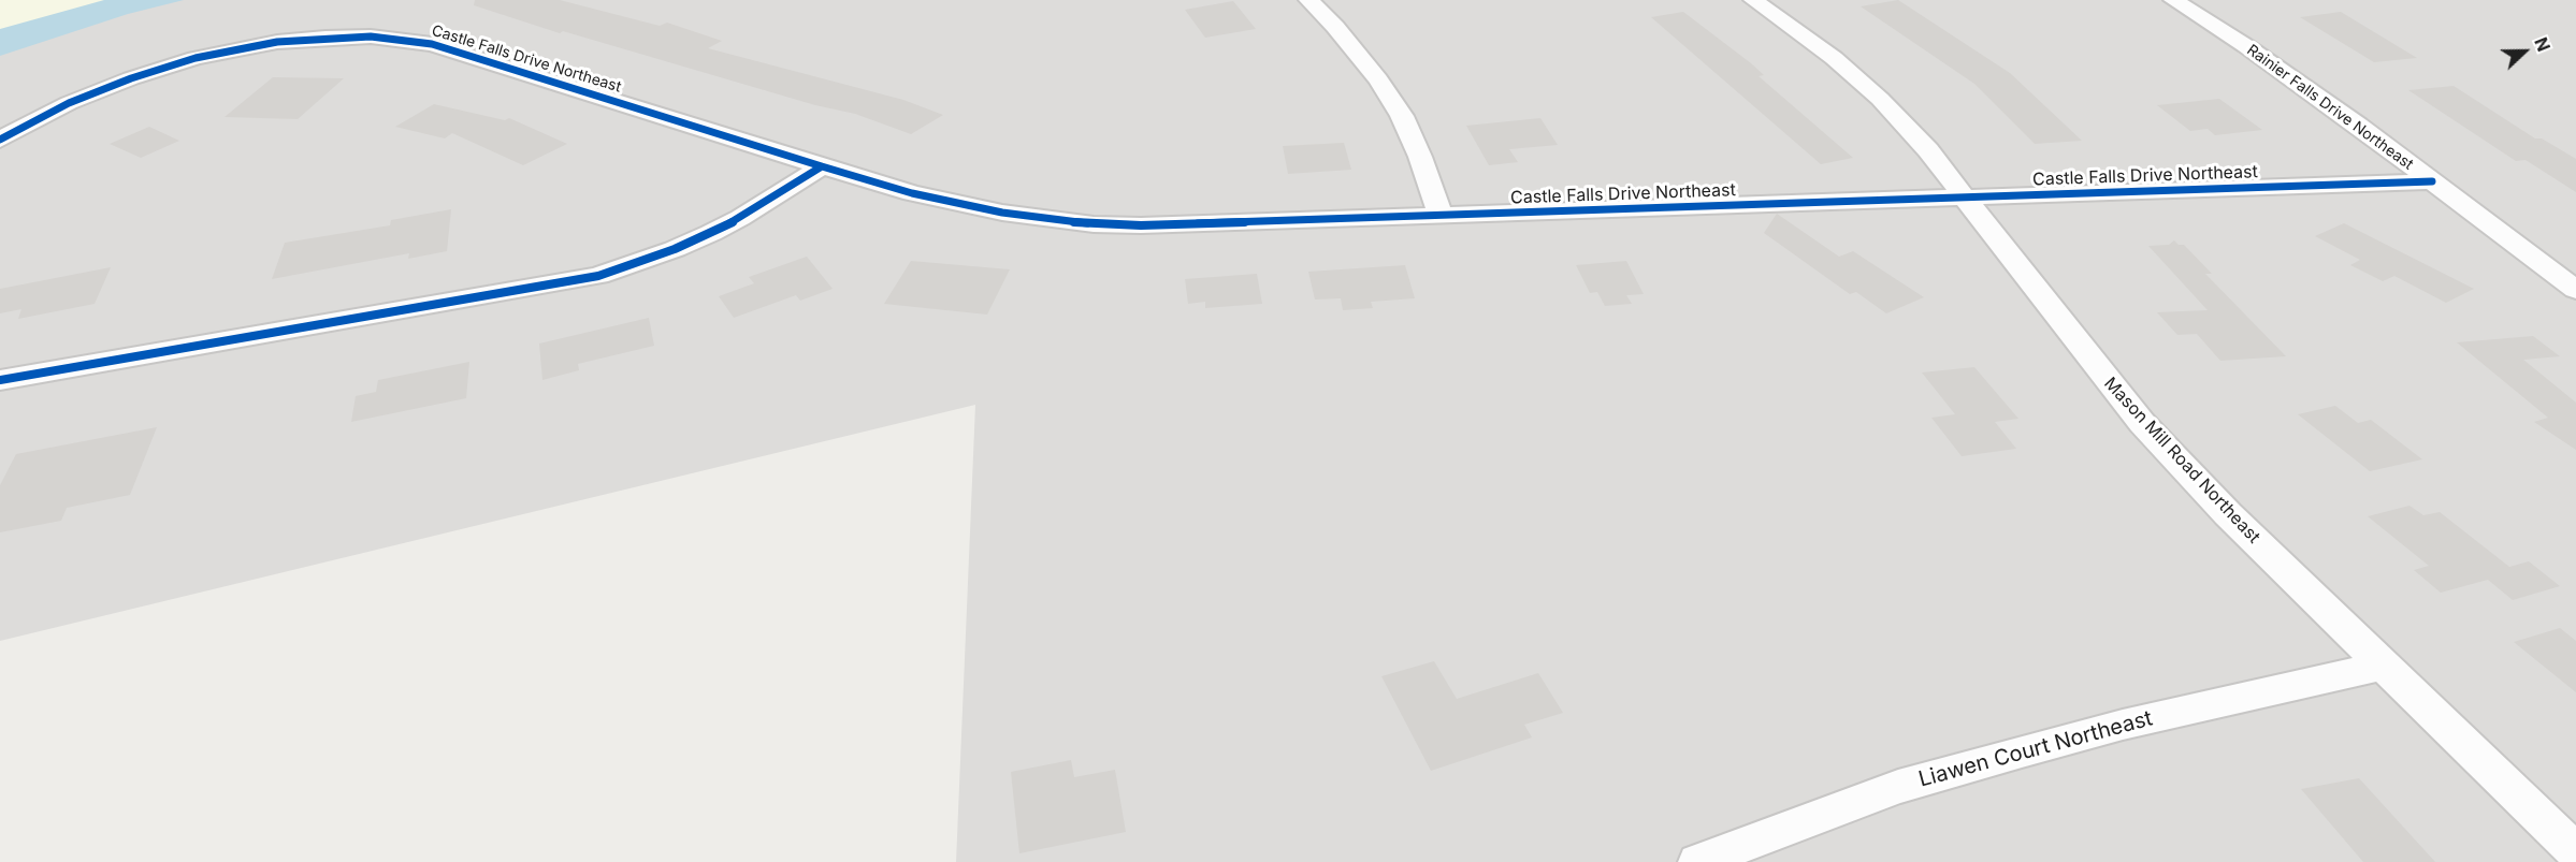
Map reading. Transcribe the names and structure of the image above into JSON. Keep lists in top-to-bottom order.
{
  "streets": {
    "street": [
      "Castle Falls Drive Northeast",
      "Rainier Falls Drive Northeast",
      "Mason Mill Road Northeast",
      "Liawen Court Northeast"
    ]
  },
  "crossings": [
    ["Castle Falls Drive Northeast", "Rainier Falls Drive Northeast"],
    ["Castle Falls Drive Northeast", "Mason Mill Road Northeast"],
    ["Mason Mill Road Northeast", "Liawen Court Northeast"]
  ],
  "north": "right"
}
